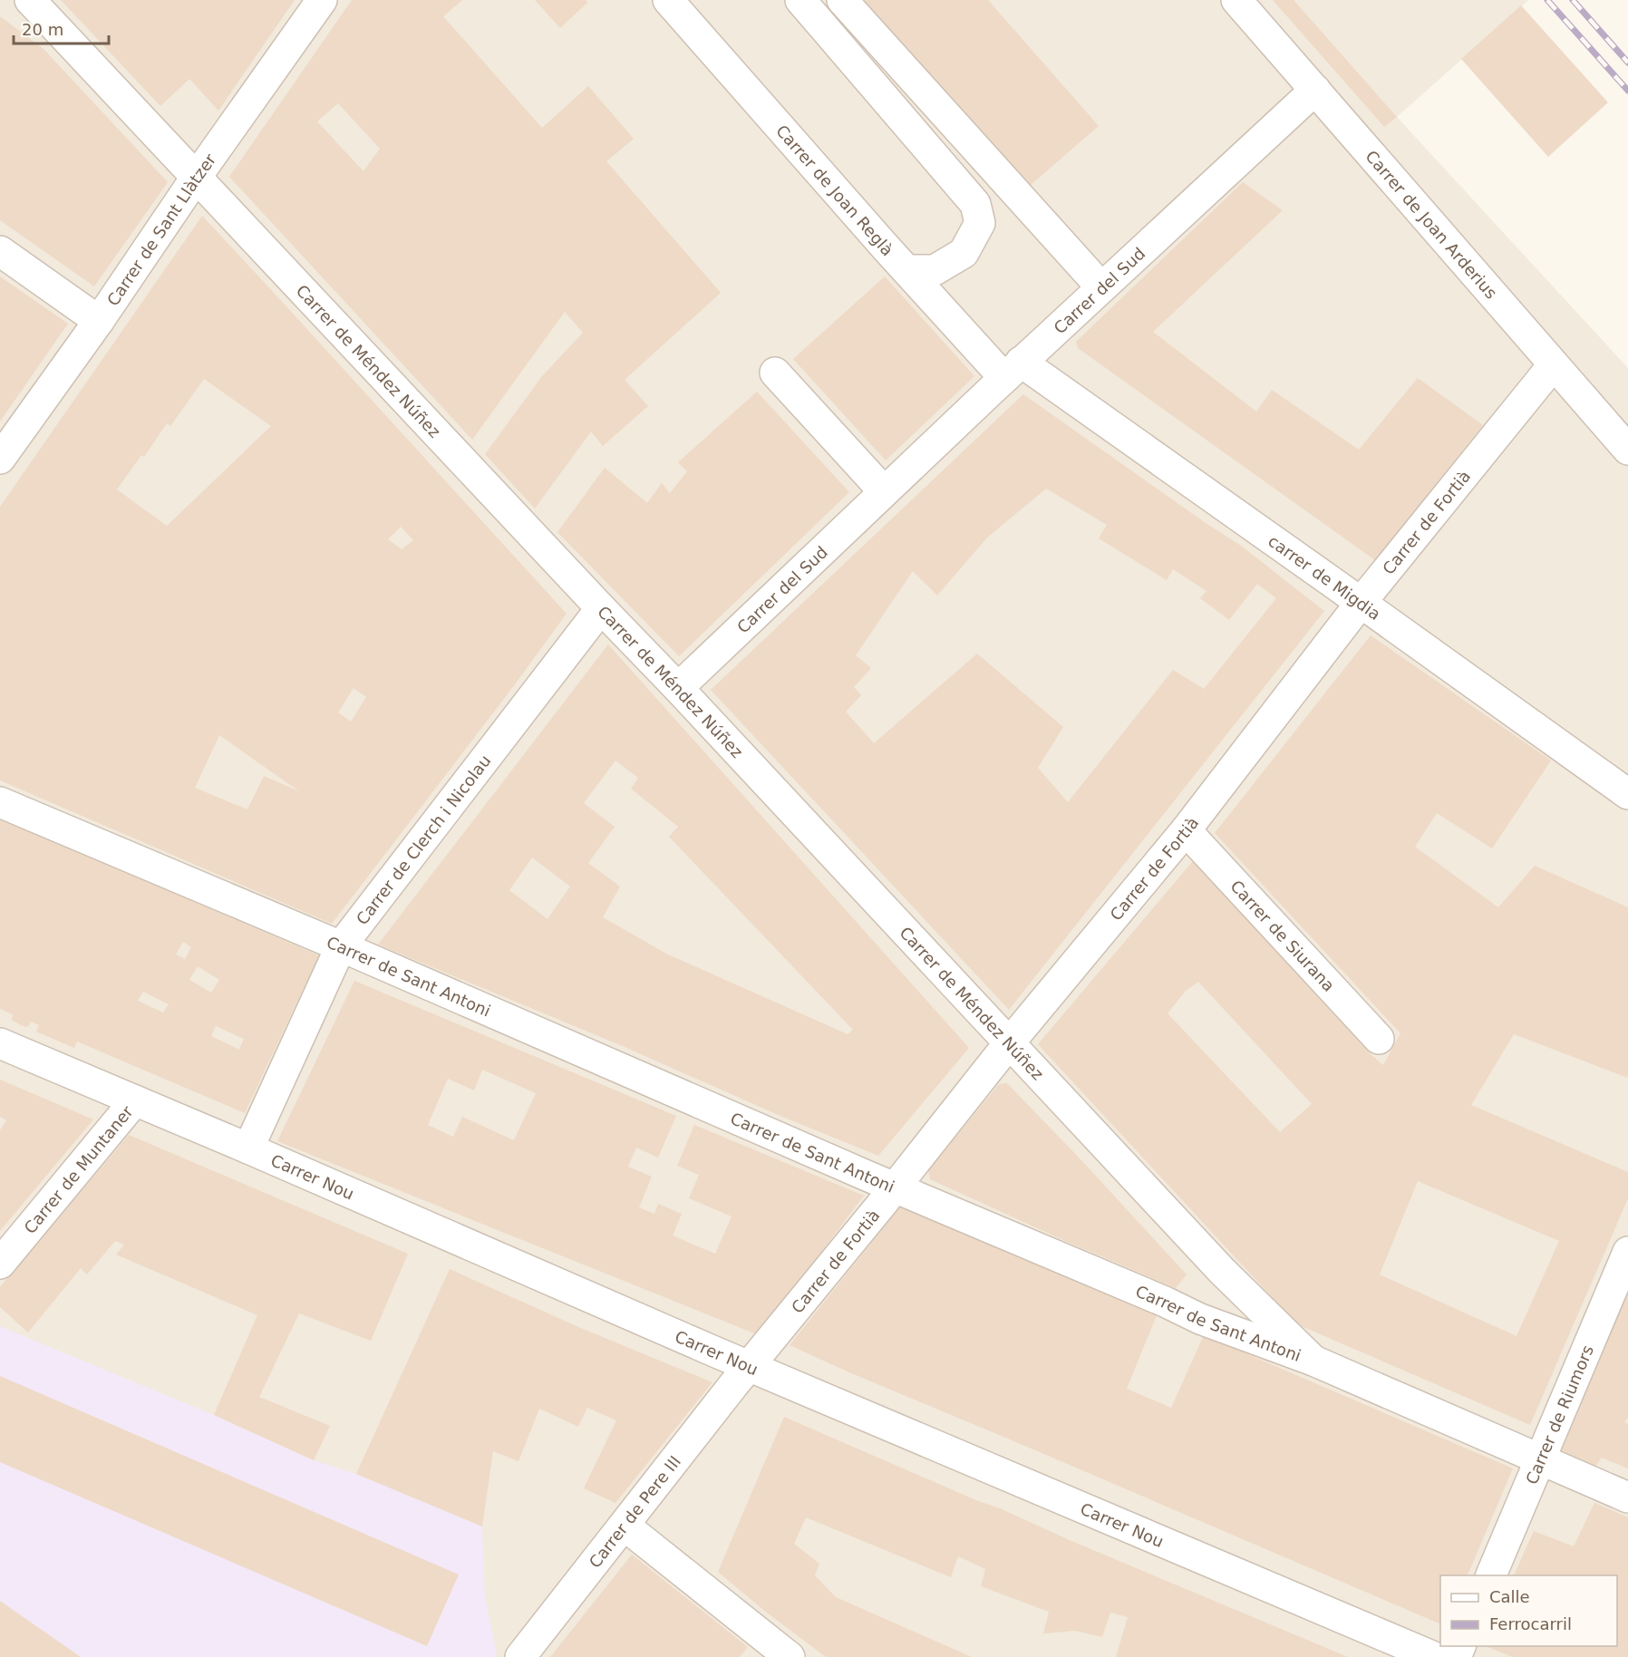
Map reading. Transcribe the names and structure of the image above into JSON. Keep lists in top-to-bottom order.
{
  "streets": {
    "street": [
      "Carrer de Joan Reglà",
      "Carrer de Joan Arderius",
      "Carrer de Sant Llàtzer",
      "Carrer del Sud",
      "Carrer de Méndez Núñez",
      "Carrer de Fortià",
      "carrer de Migdia",
      "Carrer de Clerch i Nicolau",
      "Carrer de Siurana",
      "Carrer de Sant Antoni",
      "Carrer de Muntaner",
      "Carrer Nou",
      "Carrer de Riumors",
      "Carrer de Pere III"
    ]
  },
  "crossings": [
    ["Carrer de Joan Reglà", "Carrer del Sud"],
    ["Carrer de Joan Reglà", "carrer de Migdia"],
    ["Carrer de Joan Arderius", "Carrer del Sud"],
    ["Carrer de Joan Arderius", "Carrer de Fortià"],
    ["Carrer de Sant Llàtzer", "Carrer de Méndez Núñez"],
    ["Carrer del Sud", "Carrer de Méndez Núñez"],
    ["Carrer del Sud", "carrer de Migdia"],
    ["Carrer de Méndez Núñez", "Carrer de Fortià"],
    ["Carrer de Méndez Núñez", "Carrer de Clerch i Nicolau"],
    ["Carrer de Méndez Núñez", "Carrer de Sant Antoni"],
    ["Carrer de Fortià", "carrer de Migdia"],
    ["Carrer de Fortià", "Carrer de Siurana"],
    ["Carrer de Fortià", "Carrer de Sant Antoni"],
    ["Carrer de Fortià", "Carrer Nou"],
    ["Carrer de Fortià", "Carrer de Pere III"],
    ["Carrer de Clerch i Nicolau", "Carrer de Sant Antoni"],
    ["Carrer de Clerch i Nicolau", "Carrer Nou"],
    ["Carrer de Sant Antoni", "Carrer de Riumors"],
    ["Carrer de Muntaner", "Carrer Nou"],
    ["Carrer Nou", "Carrer de Pere III"]
  ],
  "legend": ["Calle", "Ferrocarril"],
  "scale_bar": "20 m"
}
